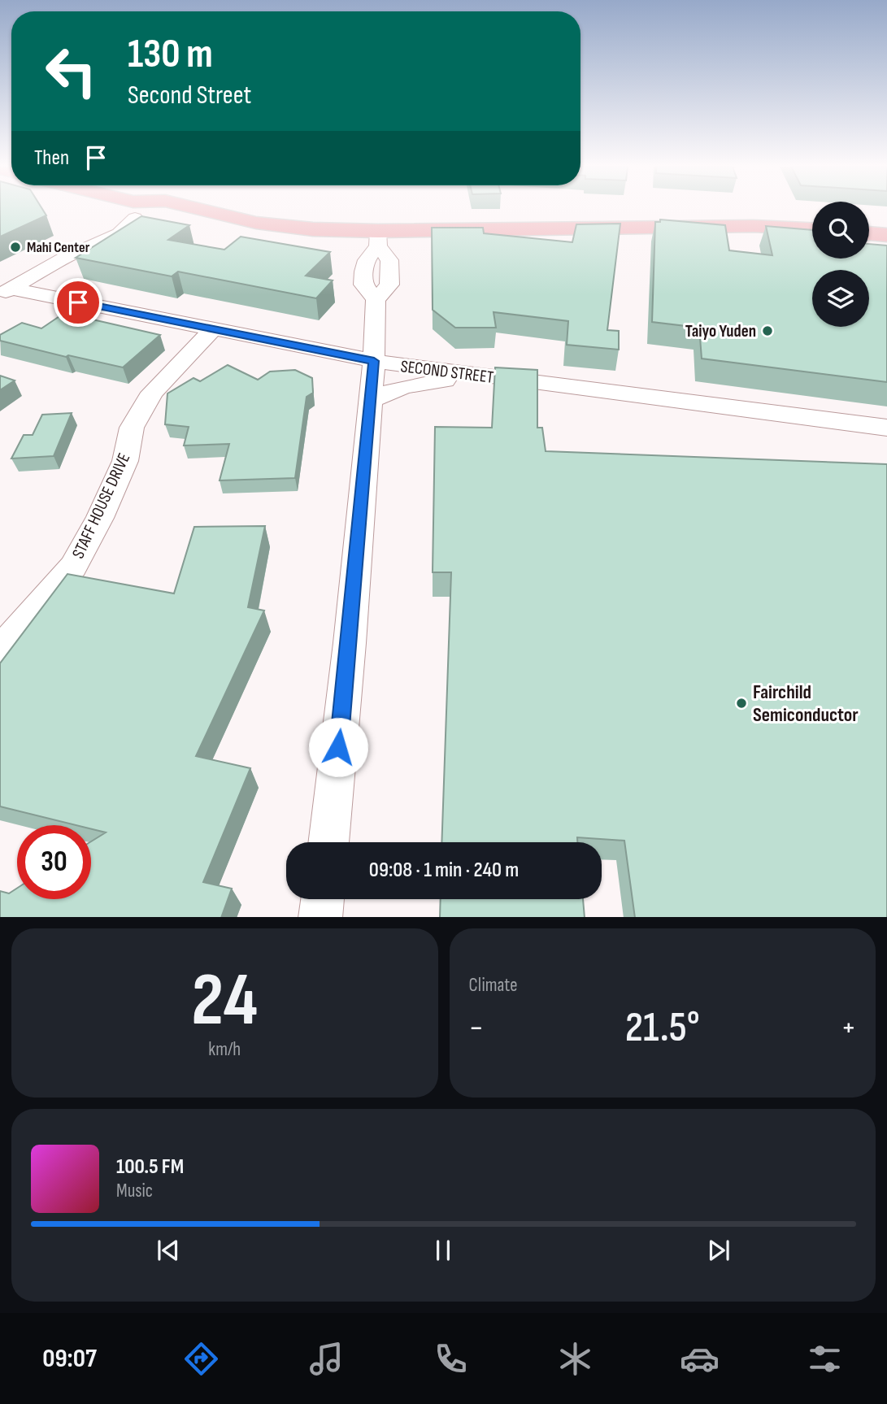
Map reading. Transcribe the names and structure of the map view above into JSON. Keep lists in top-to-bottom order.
{
  "streets": {
    "street": ["SECOND STREET", "STAFF HOUSE DRIVE"]
  },
  "crossings": [
    ["SECOND STREET", "STAFF HOUSE DRIVE"]
  ],
  "places": ["Mahi Center", "Taiyo Yuden", "Fairchild Semiconductor"],
  "page": {
    "turn": ["130 m", "Second Street"],
    "then": "Then",
    "limit": "30",
    "trip": "09:08 · 1 min · 240 m",
    "tile": [
      ["24", "km/h"],
      "Climate"
    ],
    "heat": ["−", "21.5°", "+"],
    "song": ["100.5 FM", "Music"],
    "tabs": "09:07"
  }
}
